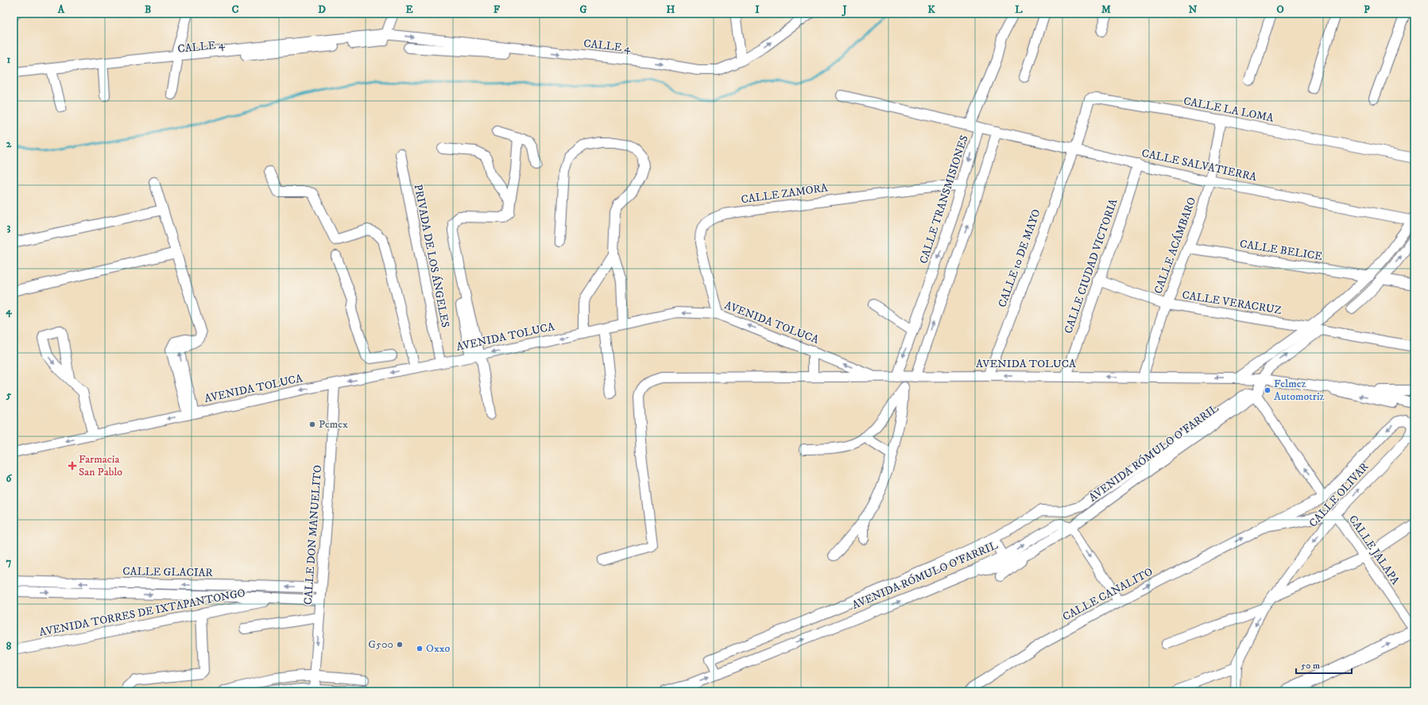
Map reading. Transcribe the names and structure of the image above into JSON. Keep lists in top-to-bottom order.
{
  "streets": {
    "street": [
      "CALLE 4",
      "CALLE LA LOMA",
      "CALLE SALVATIERRA",
      "CALLE ZAMORA",
      "CALLE TRANSMISIONES",
      "CALLE ACÁMBARO",
      "CALLE BELICE",
      "PRIVADA DE LOS ÁNGELES",
      "CALLE 10 DE MAYO",
      "CALLE CIUDAD VICTORIA",
      "CALLE VERACRUZ",
      "AVENIDA TOLUCA",
      "AVENIDA RÓMULO O'FARRIL",
      "CALLE OLIVAR",
      "CALLE DON MANUELITO",
      "CALLE JALAPA",
      "CALLE GLACIAR",
      "CALLE CANALITO",
      "AVENIDA TORRES DE IXTAPANTONGO"
    ]
  },
  "crossings": [
    ["CALLE LA LOMA", "CALLE SALVATIERRA"],
    ["CALLE LA LOMA", "CALLE ACÁMBARO"],
    ["CALLE LA LOMA", "CALLE 10 DE MAYO"],
    ["CALLE SALVATIERRA", "CALLE TRANSMISIONES"],
    ["CALLE SALVATIERRA", "CALLE ACÁMBARO"],
    ["CALLE SALVATIERRA", "CALLE 10 DE MAYO"],
    ["CALLE SALVATIERRA", "CALLE CIUDAD VICTORIA"],
    ["CALLE ZAMORA", "CALLE TRANSMISIONES"],
    ["CALLE ZAMORA", "AVENIDA TOLUCA"],
    ["CALLE TRANSMISIONES", "AVENIDA TOLUCA"],
    ["CALLE ACÁMBARO", "CALLE BELICE"],
    ["CALLE ACÁMBARO", "CALLE VERACRUZ"],
    ["CALLE ACÁMBARO", "AVENIDA TOLUCA"],
    ["PRIVADA DE LOS ÁNGELES", "AVENIDA TOLUCA"],
    ["CALLE 10 DE MAYO", "AVENIDA TOLUCA"],
    ["CALLE CIUDAD VICTORIA", "CALLE VERACRUZ"],
    ["CALLE CIUDAD VICTORIA", "AVENIDA TOLUCA"],
    ["AVENIDA TOLUCA", "CALLE DON MANUELITO"],
    ["CALLE OLIVAR", "CALLE JALAPA"],
    ["CALLE OLIVAR", "CALLE CANALITO"],
    ["CALLE DON MANUELITO", "CALLE GLACIAR"],
    ["CALLE JALAPA", "CALLE CANALITO"],
    ["CALLE GLACIAR", "AVENIDA TORRES DE IXTAPANTONGO"]
  ],
  "one_way": ["AVENIDA TOLUCA"],
  "places": {
    "other": [
      "Felmez Automotriz",
      "Pemex",
      "G500",
      "Oxxo"
    ],
    "health": ["Farmacia San Pablo"]
  },
  "scale_bar": "50 m",
  "grid": {
    "columns": [
      "A",
      "B",
      "C",
      "D",
      "E",
      "F",
      "G",
      "H",
      "I",
      "J",
      "K",
      "L",
      "M",
      "N",
      "O",
      "P"
    ],
    "rows": [
      "1",
      "2",
      "3",
      "4",
      "5",
      "6",
      "7",
      "8"
    ]
  }
}
